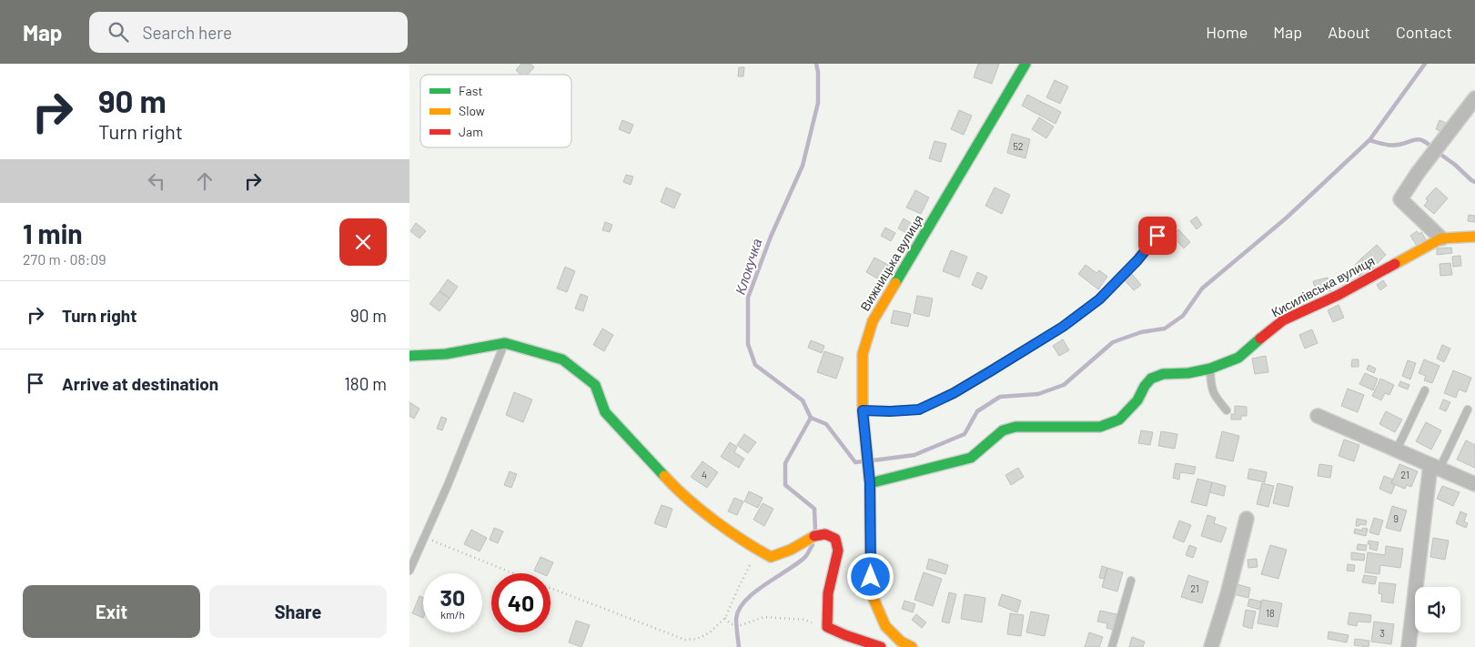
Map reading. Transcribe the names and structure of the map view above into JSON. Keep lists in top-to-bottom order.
{
  "streets": {
    "street": ["Вижницька вулиця", "Кисилівська вулиця"]
  },
  "crossings": [
    ["Вижницька вулиця", "Кисилівська вулиця"]
  ],
  "water": ["Клокучка"],
  "house_numbers": [
    "52",
    "4",
    "21",
    "9",
    "21",
    "18",
    "3"
  ],
  "legend": ["Fast", "Slow", "Jam"],
  "page": {
    "header": "Map",
    "search": "Search here",
    "nav": [
      "Home",
      "Map",
      "About",
      "Contact"
    ],
    "turn": ["90 m", "Turn right"],
    "heading": ["1 min", "270 m · 08:09"],
    "list": [
      {
        "name": "Turn right",
        "value": "90 m"
      },
      {
        "name": "Arrive at destination",
        "value": "180 m"
      }
    ],
    "speed": "30 km/h",
    "limit": "40",
    "buttons": ["Exit", "Share"]
  }
}
